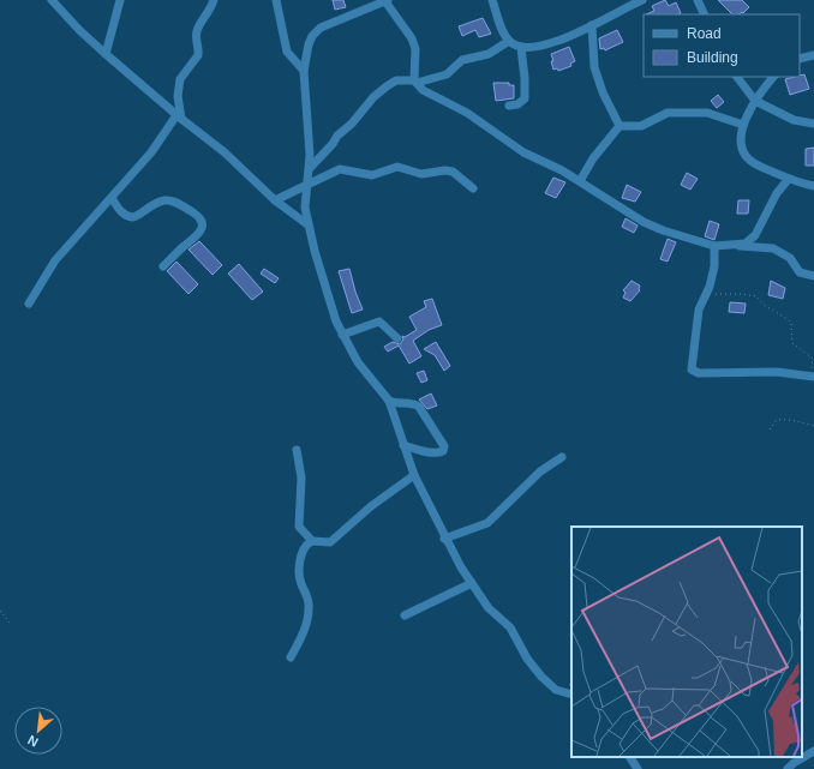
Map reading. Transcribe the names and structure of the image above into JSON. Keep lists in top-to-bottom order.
{
  "legend": ["Road", "Building"],
  "north": "bottom left"
}
